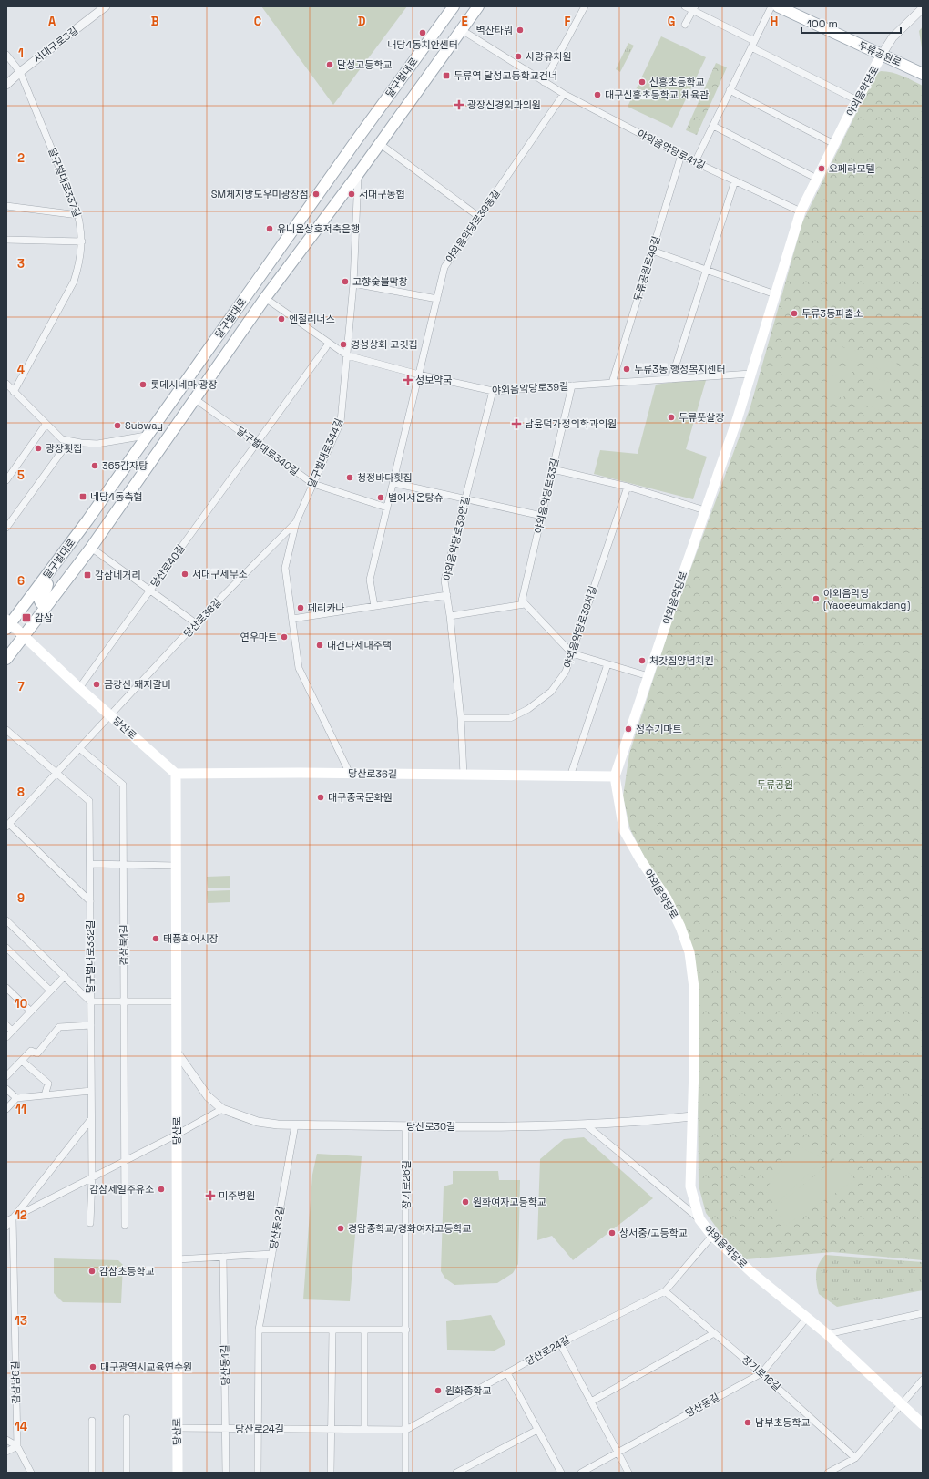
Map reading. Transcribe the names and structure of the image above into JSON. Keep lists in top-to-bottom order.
{
  "streets": {
    "main road": [
      "두류공원로",
      "달구벌대로",
      "야외음악당로",
      "당산로",
      "당산로36길"
    ],
    "street": [
      "서대구로3길",
      "야외음악당로41길",
      "달구벌대로337길",
      "야외음악당로39동길",
      "두류공원로49길",
      "야외음악당로39길",
      "달구벌대로340길",
      "달구벌대로344길",
      "야외음악당로33길",
      "야외음악당로39안길",
      "당산로40길",
      "당산로38길",
      "야외음악당로39서길",
      "감삼북1길",
      "달구벌대로332길",
      "당산로30길",
      "장기로26길",
      "당산동2길",
      "당산로24길",
      "당산동1길",
      "장기로16길",
      "감삼남6길",
      "당산동길"
    ]
  },
  "crossings": [
    ["서대구로3길", "달구벌대로337길"],
    ["두류공원로", "야외음악당로"],
    ["달구벌대로", "야외음악당로41길"],
    ["달구벌대로", "야외음악당로39길"],
    ["달구벌대로", "달구벌대로340길"],
    ["달구벌대로", "달구벌대로344길"],
    ["달구벌대로", "당산로"],
    ["야외음악당로", "야외음악당로41길"],
    ["야외음악당로", "야외음악당로39길"],
    ["야외음악당로", "당산로36길"],
    ["야외음악당로", "당산로30길"],
    ["야외음악당로", "당산로24길"],
    ["야외음악당로", "당산동길"],
    ["야외음악당로41길", "야외음악당로39동길"],
    ["야외음악당로41길", "두류공원로49길"],
    ["야외음악당로39동길", "야외음악당로39길"],
    ["두류공원로49길", "야외음악당로39길"],
    ["야외음악당로39길", "달구벌대로344길"],
    ["야외음악당로39길", "야외음악당로33길"],
    ["야외음악당로39길", "야외음악당로39안길"],
    ["달구벌대로340길", "달구벌대로344길"],
    ["달구벌대로340길", "당산로40길"],
    ["달구벌대로344길", "당산로38길"],
    ["달구벌대로344길", "당산로36길"],
    ["야외음악당로33길", "야외음악당로39안길"],
    ["야외음악당로33길", "야외음악당로39서길"],
    ["야외음악당로39안길", "야외음악당로39서길"],
    ["야외음악당로39안길", "당산로36길"],
    ["당산로40길", "당산로"],
    ["당산로38길", "당산로"],
    ["당산로38길", "감삼북1길"],
    ["당산로38길", "달구벌대로332길"],
    ["당산로", "당산로36길"],
    ["당산로", "당산로24길"],
    ["당산로30길", "장기로26길"],
    ["당산로30길", "당산동2길"],
    ["장기로26길", "당산로24길"],
    ["당산동2길", "당산로24길"],
    ["당산로24길", "당산동1길"],
    ["당산로24길", "장기로16길"],
    ["장기로16길", "당산동길"]
  ],
  "parks": ["두류공원"],
  "places": {
    "other": [
      "벽산타워",
      "내당4동치안센터",
      "사랑유치원",
      "달성고등학교",
      "신흥초등학교",
      "대구신흥초등학교 체육관",
      "오페라모텔",
      "SM체지방도우미광장점",
      "서대구농협",
      "유니온상호저축은행",
      "고향숯불막창",
      "두류3동파출소",
      "엔절리너스",
      "경성상회 고깃집",
      "두류3동 행정복지센터",
      "롯데시네마 광장",
      "두류풋살장",
      "Subway",
      "광장횟집",
      "365감자탕",
      "청정바다횟집",
      "별에서온탕슈",
      "서대구세무소",
      "야외음악당 (Yaoeeumakdang)",
      "페리카나",
      "연우마트",
      "대건다세대주택",
      "처갓집양념치킨",
      "금강산 돼지갈비",
      "정수기마트",
      "대구중국문화원",
      "태풍회어시장",
      "감삼제일주유소",
      "원화여자고등학교",
      "경암중학교/경화여자고등학교",
      "상서중/고등학교",
      "감삼초등학교",
      "대구광역시교육연수원",
      "원화중학교",
      "남부초등학교"
    ],
    "transit": [
      "두류역 달성고등학교건너",
      "네당4동축협",
      "감삼네거리",
      "감삼"
    ],
    "health": [
      "광장신경외과의원",
      "성보약국",
      "남윤덕가정의학과의원",
      "미주병원"
    ]
  },
  "scale_bar": "100 m",
  "grid": {
    "columns": [
      "A",
      "B",
      "C",
      "D",
      "E",
      "F",
      "G",
      "H"
    ],
    "rows": [
      "1",
      "2",
      "3",
      "4",
      "5",
      "6",
      "7",
      "8",
      "9",
      "10",
      "11",
      "12",
      "13",
      "14"
    ]
  }
}
